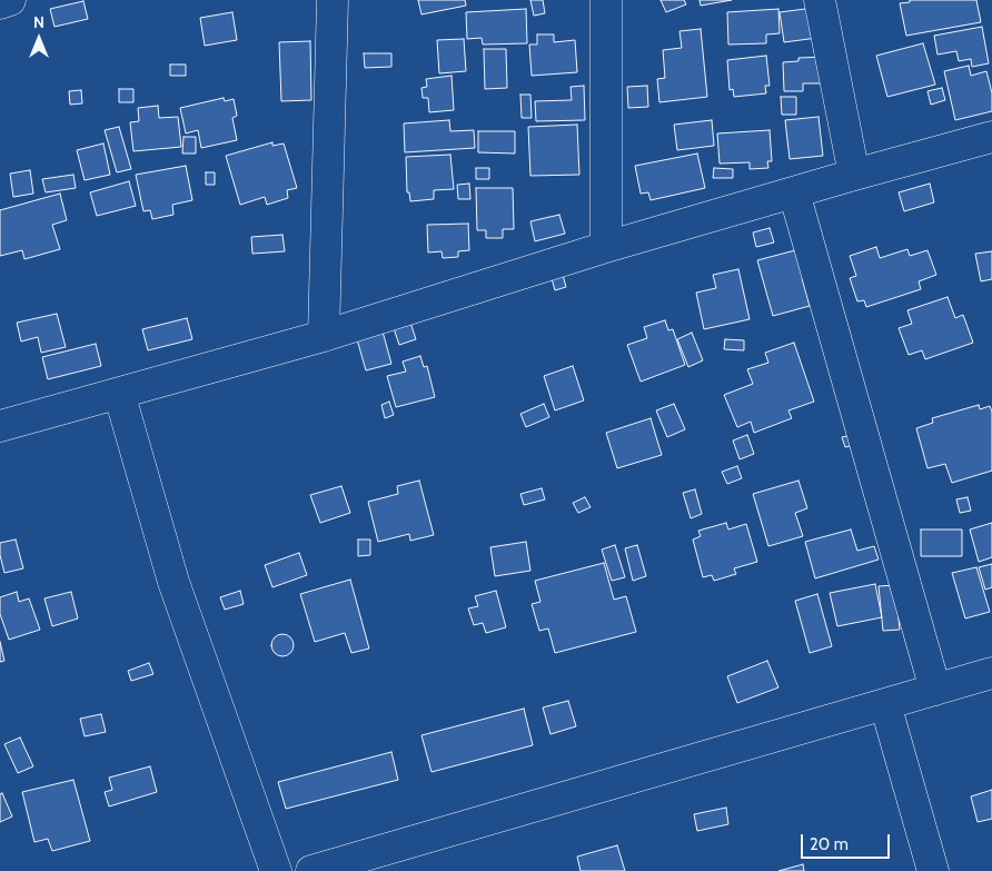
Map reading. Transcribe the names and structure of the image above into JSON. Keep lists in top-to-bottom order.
{
  "scale_bar": "20 m",
  "north": "top"
}
